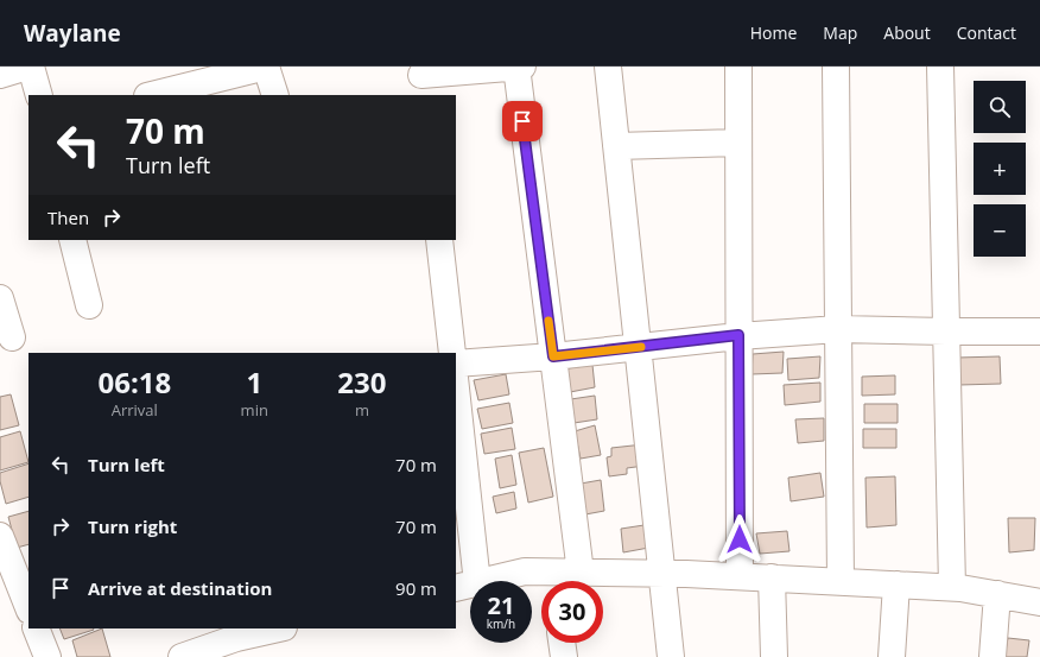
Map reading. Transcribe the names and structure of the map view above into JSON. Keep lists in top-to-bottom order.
{
  "page": {
    "header": "Waylane",
    "nav": [
      "Home",
      "Map",
      "About",
      "Contact"
    ],
    "map_buttons": ["+", "−"],
    "turn": ["70 m", "Turn left"],
    "then": "Then",
    "eta": [
      "06:18",
      "Arrival",
      "1",
      "min",
      "230",
      "m"
    ],
    "list": [
      {
        "name": "Turn left",
        "value": "70 m"
      },
      {
        "name": "Turn right",
        "value": "70 m"
      },
      {
        "name": "Arrive at destination",
        "value": "90 m"
      }
    ],
    "speed": "21 km/h",
    "limit": "30"
  }
}
